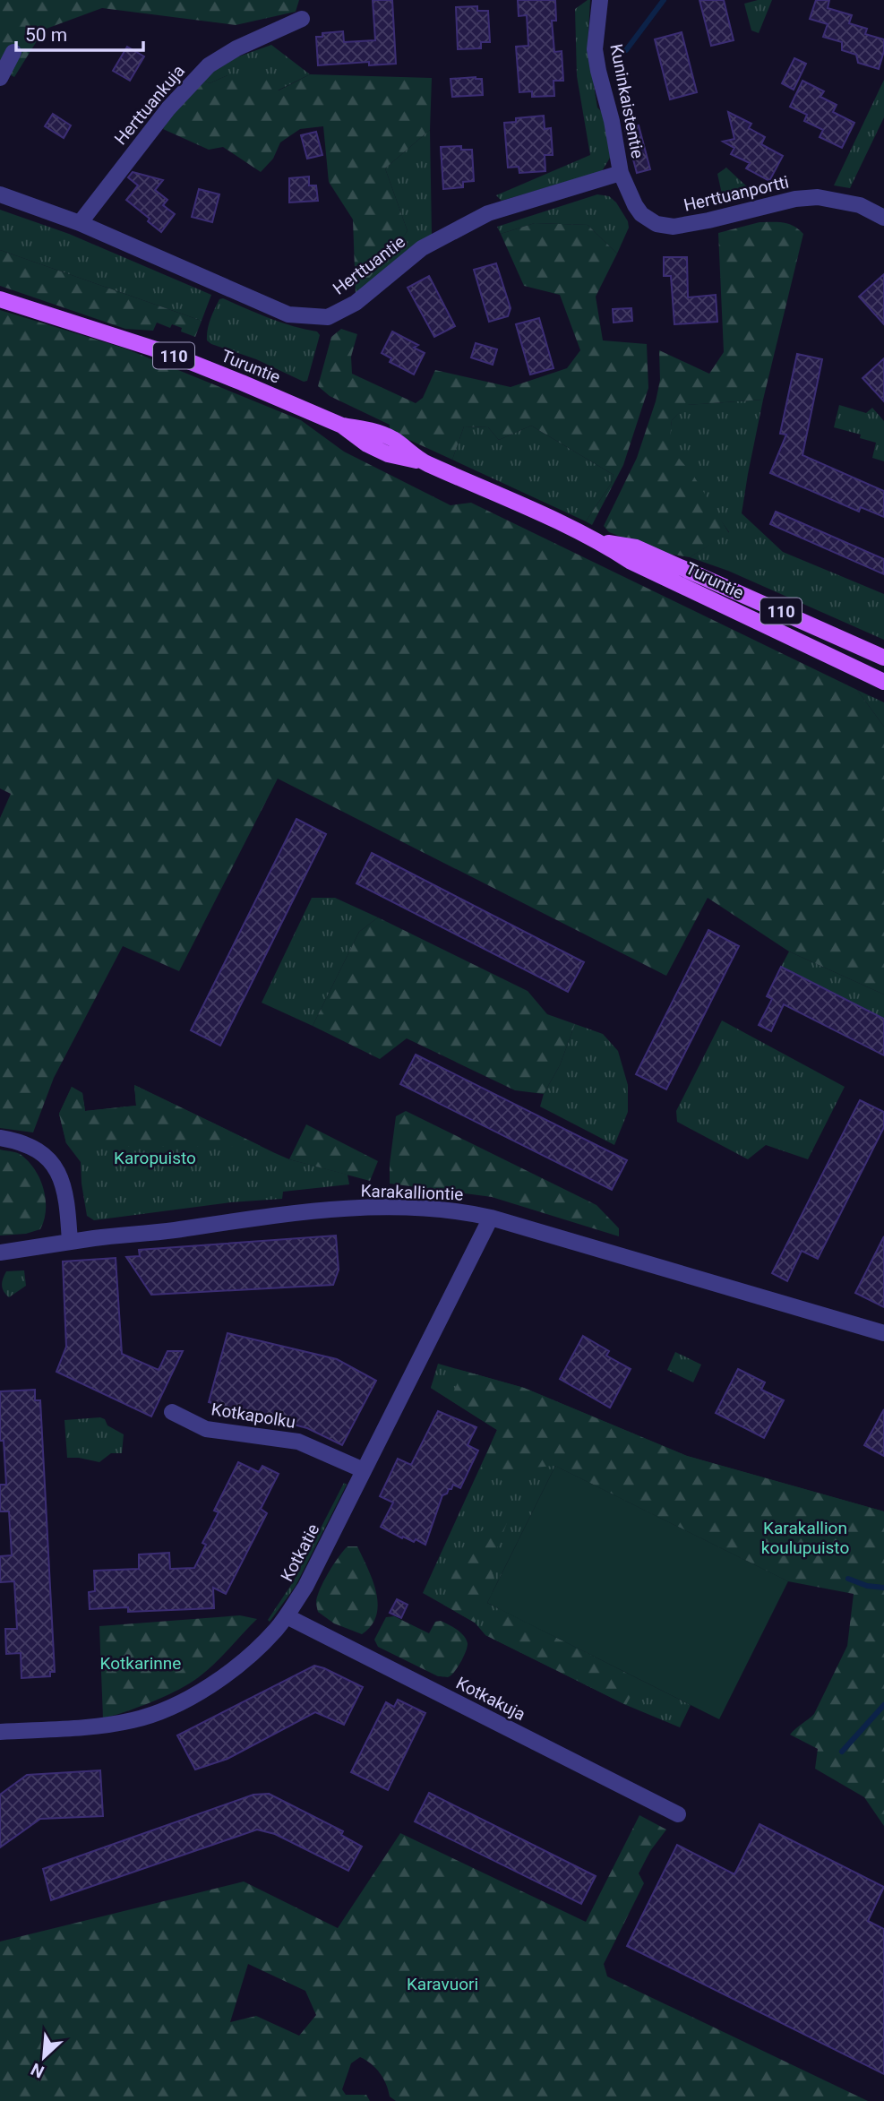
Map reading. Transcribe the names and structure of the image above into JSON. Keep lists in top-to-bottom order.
{
  "streets": {
    "main road": ["110", "Turuntie"],
    "street": [
      "Kuninkaistentie",
      "Herttuankuja",
      "Herttuanportti",
      "Herttuantie",
      "Karakalliontie",
      "Kotkapolku",
      "Kotkatie",
      "Kotkakuja"
    ]
  },
  "crossings": [
    ["Kuninkaistentie", "Herttuanportti"],
    ["Kuninkaistentie", "Herttuantie"],
    ["Herttuankuja", "Herttuantie"],
    ["Herttuanportti", "Herttuantie"],
    ["Karakalliontie", "Kotkatie"],
    ["Kotkapolku", "Kotkatie"],
    ["Kotkatie", "Kotkakuja"]
  ],
  "parks": [
    "Karopuisto",
    "Karakallion koulupuisto",
    "Kotkarinne",
    "Karavuori"
  ],
  "scale_bar": "50 m",
  "north": "bottom left"
}
